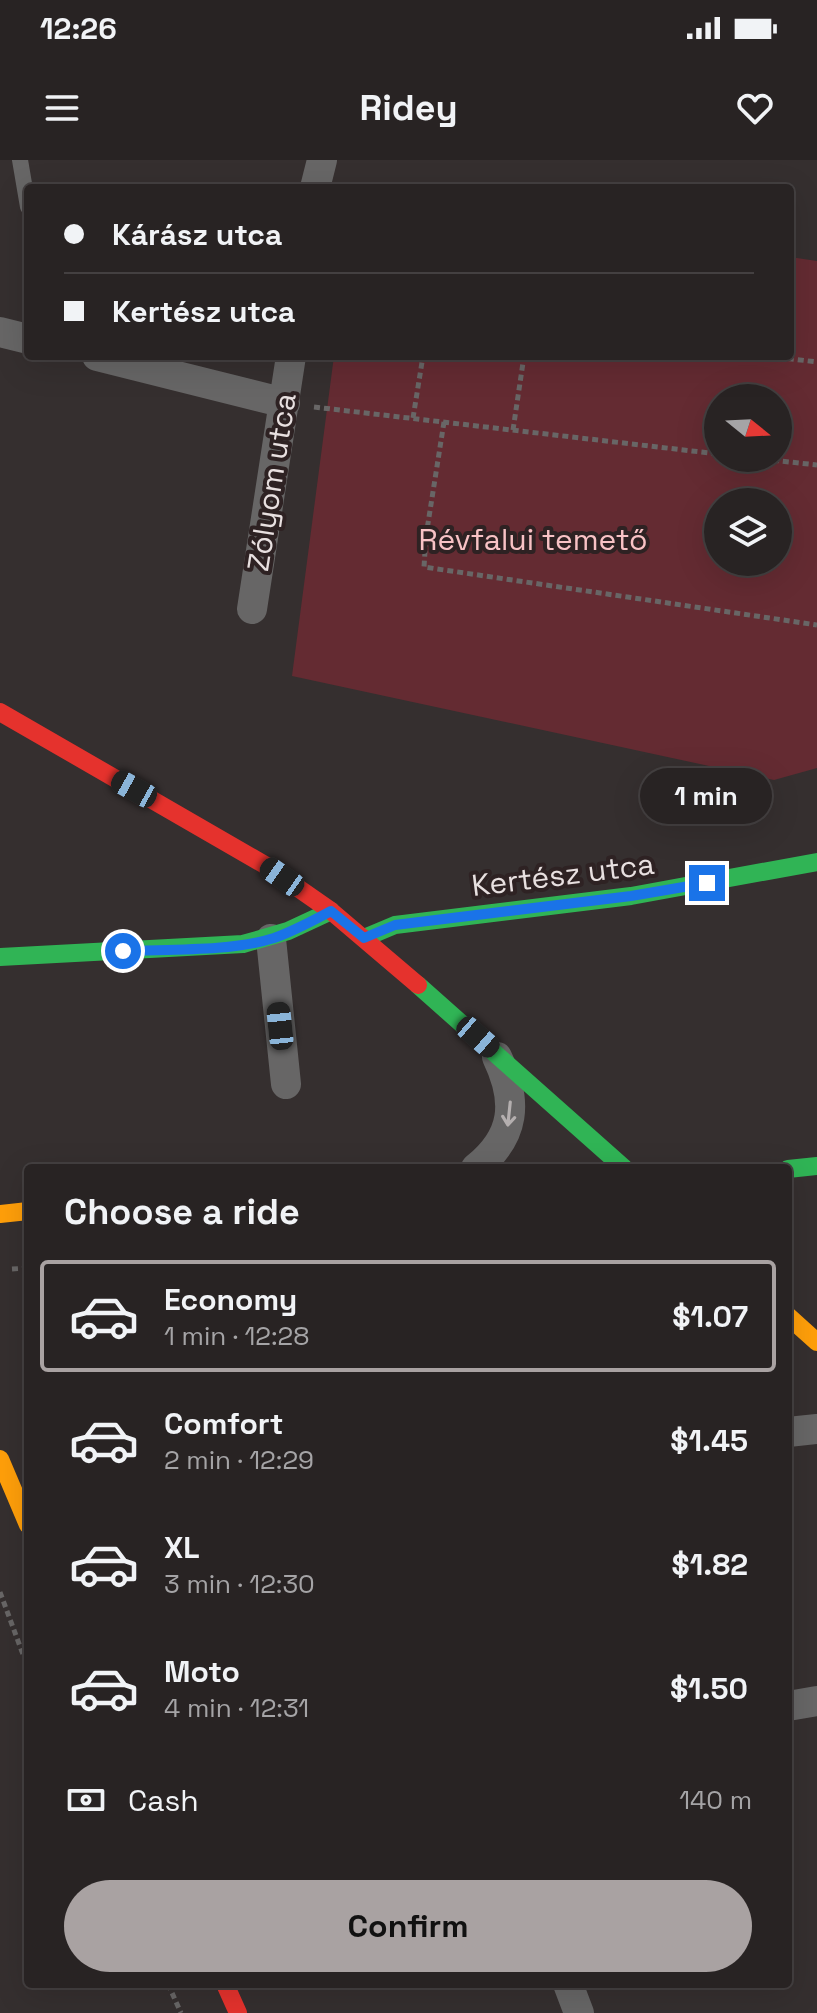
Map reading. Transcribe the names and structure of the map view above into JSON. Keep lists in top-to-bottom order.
{
  "streets": {
    "street": ["Zólyom utca", "Kertész utca"]
  },
  "parks": ["Révfalui temető"],
  "north": "right",
  "page": {
    "status": "12:26",
    "header": "Ridey",
    "banner": ["Kárász utca", "Kertész utca"],
    "bubble": "1 min",
    "heading": "Choose a ride",
    "list": [
      {
        "name": "Economy",
        "note": "1 min · 12:28",
        "value": "$1.07"
      },
      {
        "name": "Comfort",
        "note": "2 min · 12:29",
        "value": "$1.45"
      },
      {
        "name": "XL",
        "note": "3 min · 12:30",
        "value": "$1.82"
      },
      {
        "name": "Moto",
        "note": "4 min · 12:31",
        "value": "$1.50"
      }
    ],
    "pay": ["Cash", "140 m"],
    "buttons": "Confirm"
  }
}
